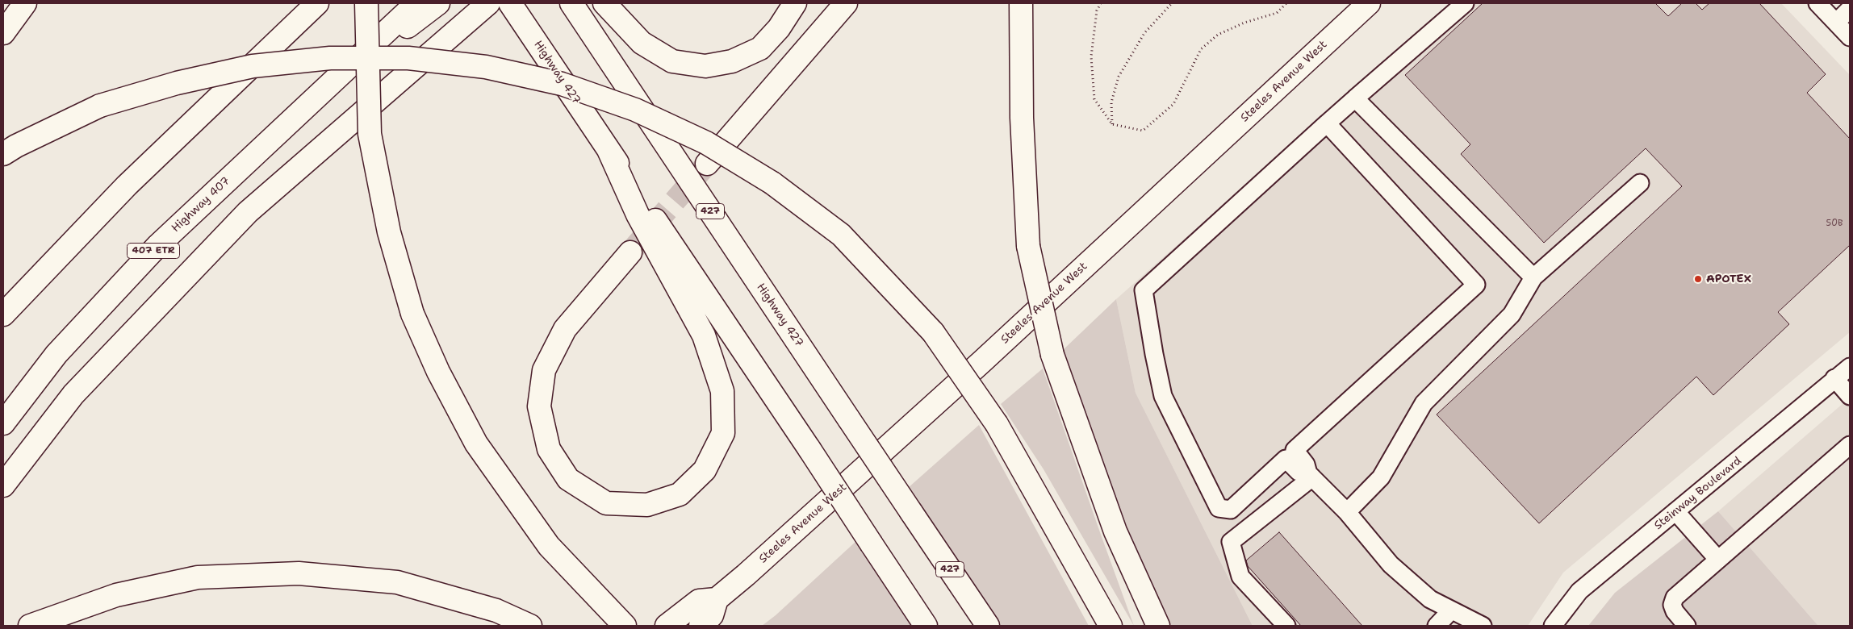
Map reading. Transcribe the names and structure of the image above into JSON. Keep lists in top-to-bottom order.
{
  "streets": {
    "main road": [
      "Highway 427",
      "Steeles Avenue West",
      "Highway 407",
      "427",
      "407 ETR"
    ],
    "street": ["Steinway Boulevard"]
  },
  "places": ["APOTEX"],
  "house_numbers": ["50B"]
}
